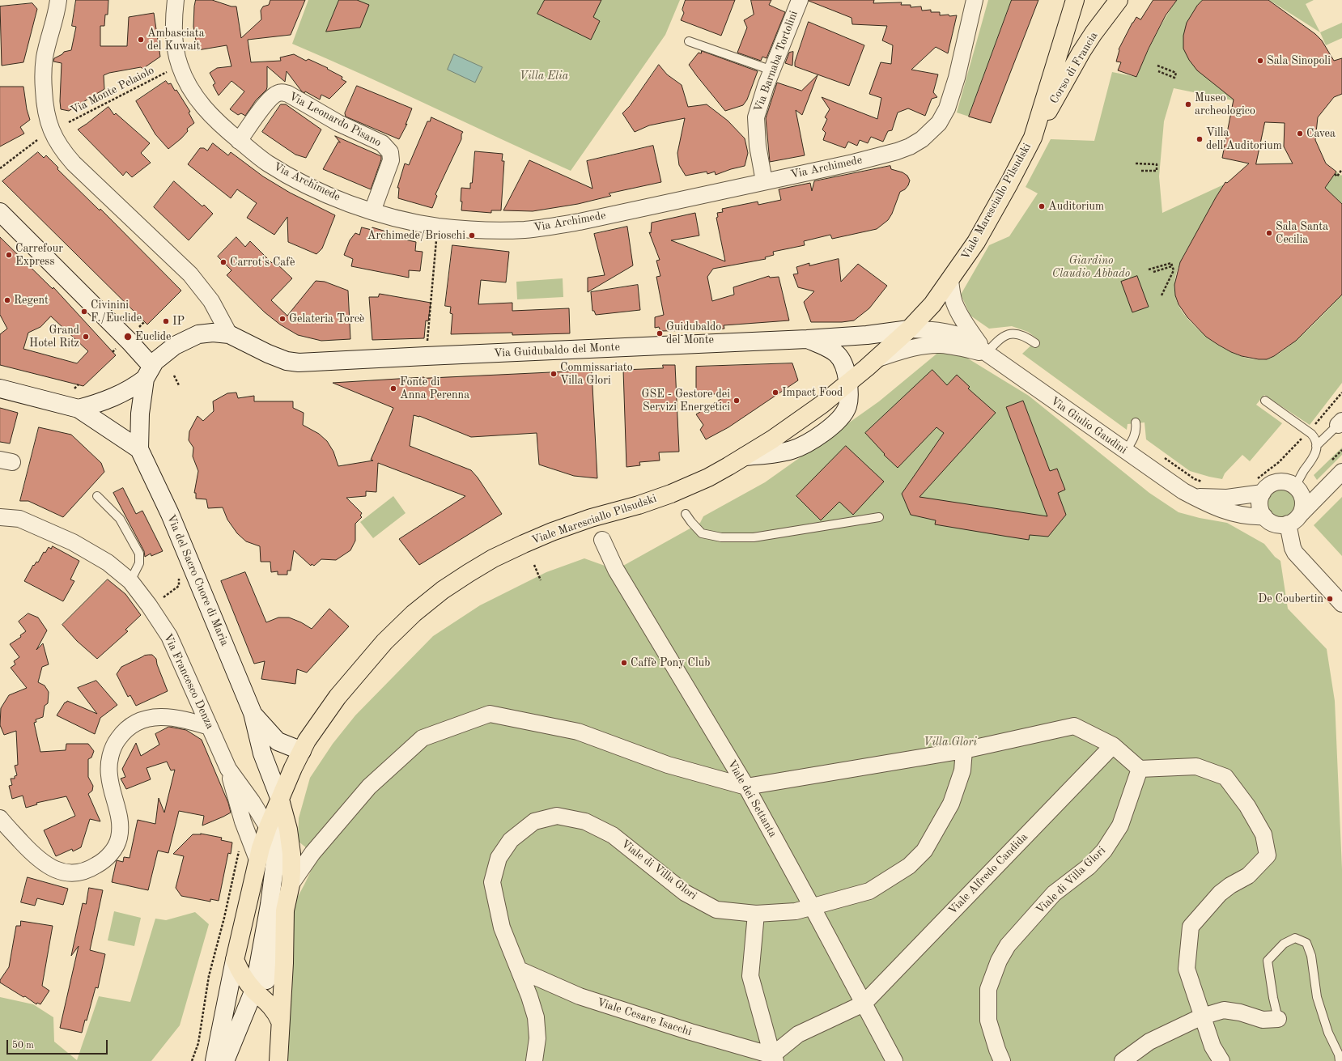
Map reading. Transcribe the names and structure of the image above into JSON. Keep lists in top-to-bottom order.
{
  "streets": {
    "main road": ["Corso di Francia", "Viale Maresciallo Pilsudski"],
    "street": [
      "Via Barnaba Tortolini",
      "Via Leonardo Pisano",
      "Via Archimede",
      "Via Guidubaldo del Monte",
      "Via Giulio Gaudini",
      "Via del Sacro Cuore di Maria",
      "Via Francesco Denza",
      "Viale dei Settanta",
      "Viale di Villa Glori",
      "Viale Alfredo Candida",
      "Viale Cesare Isacchi"
    ],
    "path": ["Via Monte Pelaiolo"]
  },
  "crossings": [
    ["Via Barnaba Tortolini", "Via Archimede"],
    ["Corso di Francia", "Viale Maresciallo Pilsudski"],
    ["Via Leonardo Pisano", "Via Archimede"],
    ["Viale Maresciallo Pilsudski", "Via Guidubaldo del Monte"],
    ["Viale Maresciallo Pilsudski", "Via Giulio Gaudini"],
    ["Viale Maresciallo Pilsudski", "Via del Sacro Cuore di Maria"],
    ["Viale Maresciallo Pilsudski", "Via Francesco Denza"],
    ["Via Guidubaldo del Monte", "Via Giulio Gaudini"],
    ["Viale dei Settanta", "Viale di Villa Glori"],
    ["Viale dei Settanta", "Viale Alfredo Candida"],
    ["Viale di Villa Glori", "Viale Cesare Isacchi"]
  ],
  "parks": ["Villa Elia", "Giardino Claudio Abbado", "Villa Glori"],
  "places": [
    "Ambasciata del Kuwait",
    "Sala Sinopoli",
    "Museo archeologico",
    "Cavea",
    "Villa dell'Auditorium",
    "Auditorium",
    "Sala Santa Cecilia",
    "Archimede/Brioschi",
    "Carrefour Express",
    "Carrot's Cafè",
    "Regent",
    "Civinini F./Euclide",
    "Gelateria Torcè",
    "IP",
    "Guidubaldo del Monte",
    "Grand Hotel Ritz",
    "Euclide",
    "Commissariato Villa Glori",
    "Fonte di Anna Perenna",
    "Impact Food",
    "GSE - Gestore dei Servizi Energetici",
    "De Coubertin",
    "Caffè Pony Club"
  ],
  "scale_bar": "50 m"
}
